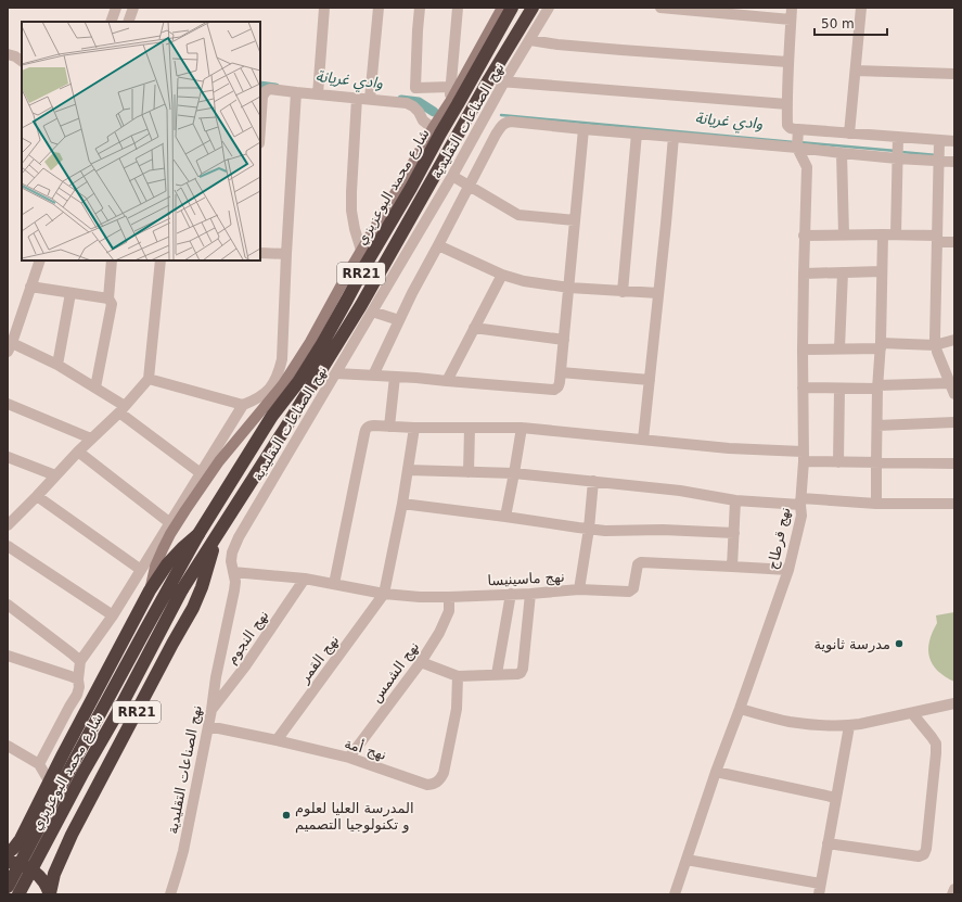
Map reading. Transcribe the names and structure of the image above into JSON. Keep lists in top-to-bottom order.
{
  "streets": {
    "highway": ["شارع محمد البوعزيزي", "RR21"],
    "street": [
      "نهج الصناعات التقليدية",
      "نهج قرطاج",
      "نهج ماسينيسا",
      "نهج النجوم",
      "نهج القمر",
      "نهج الشمس",
      "نهج أمة"
    ]
  },
  "crossings": [
    ["نهج الصناعات التقليدية", "نهج ماسينيسا"],
    ["نهج الصناعات التقليدية", "نهج النجوم"],
    ["نهج الصناعات التقليدية", "نهج أمة"],
    ["نهج ماسينيسا", "نهج النجوم"],
    ["نهج ماسينيسا", "نهج القمر"],
    ["نهج ماسينيسا", "نهج الشمس"],
    ["نهج القمر", "نهج أمة"],
    ["نهج الشمس", "نهج أمة"]
  ],
  "water": ["وادي غريانة"],
  "places": ["مدرسة ثانوية", "المدرسة العليا لعلوم و تكنولوجيا التصميم"],
  "scale_bar": "50 m"
}
